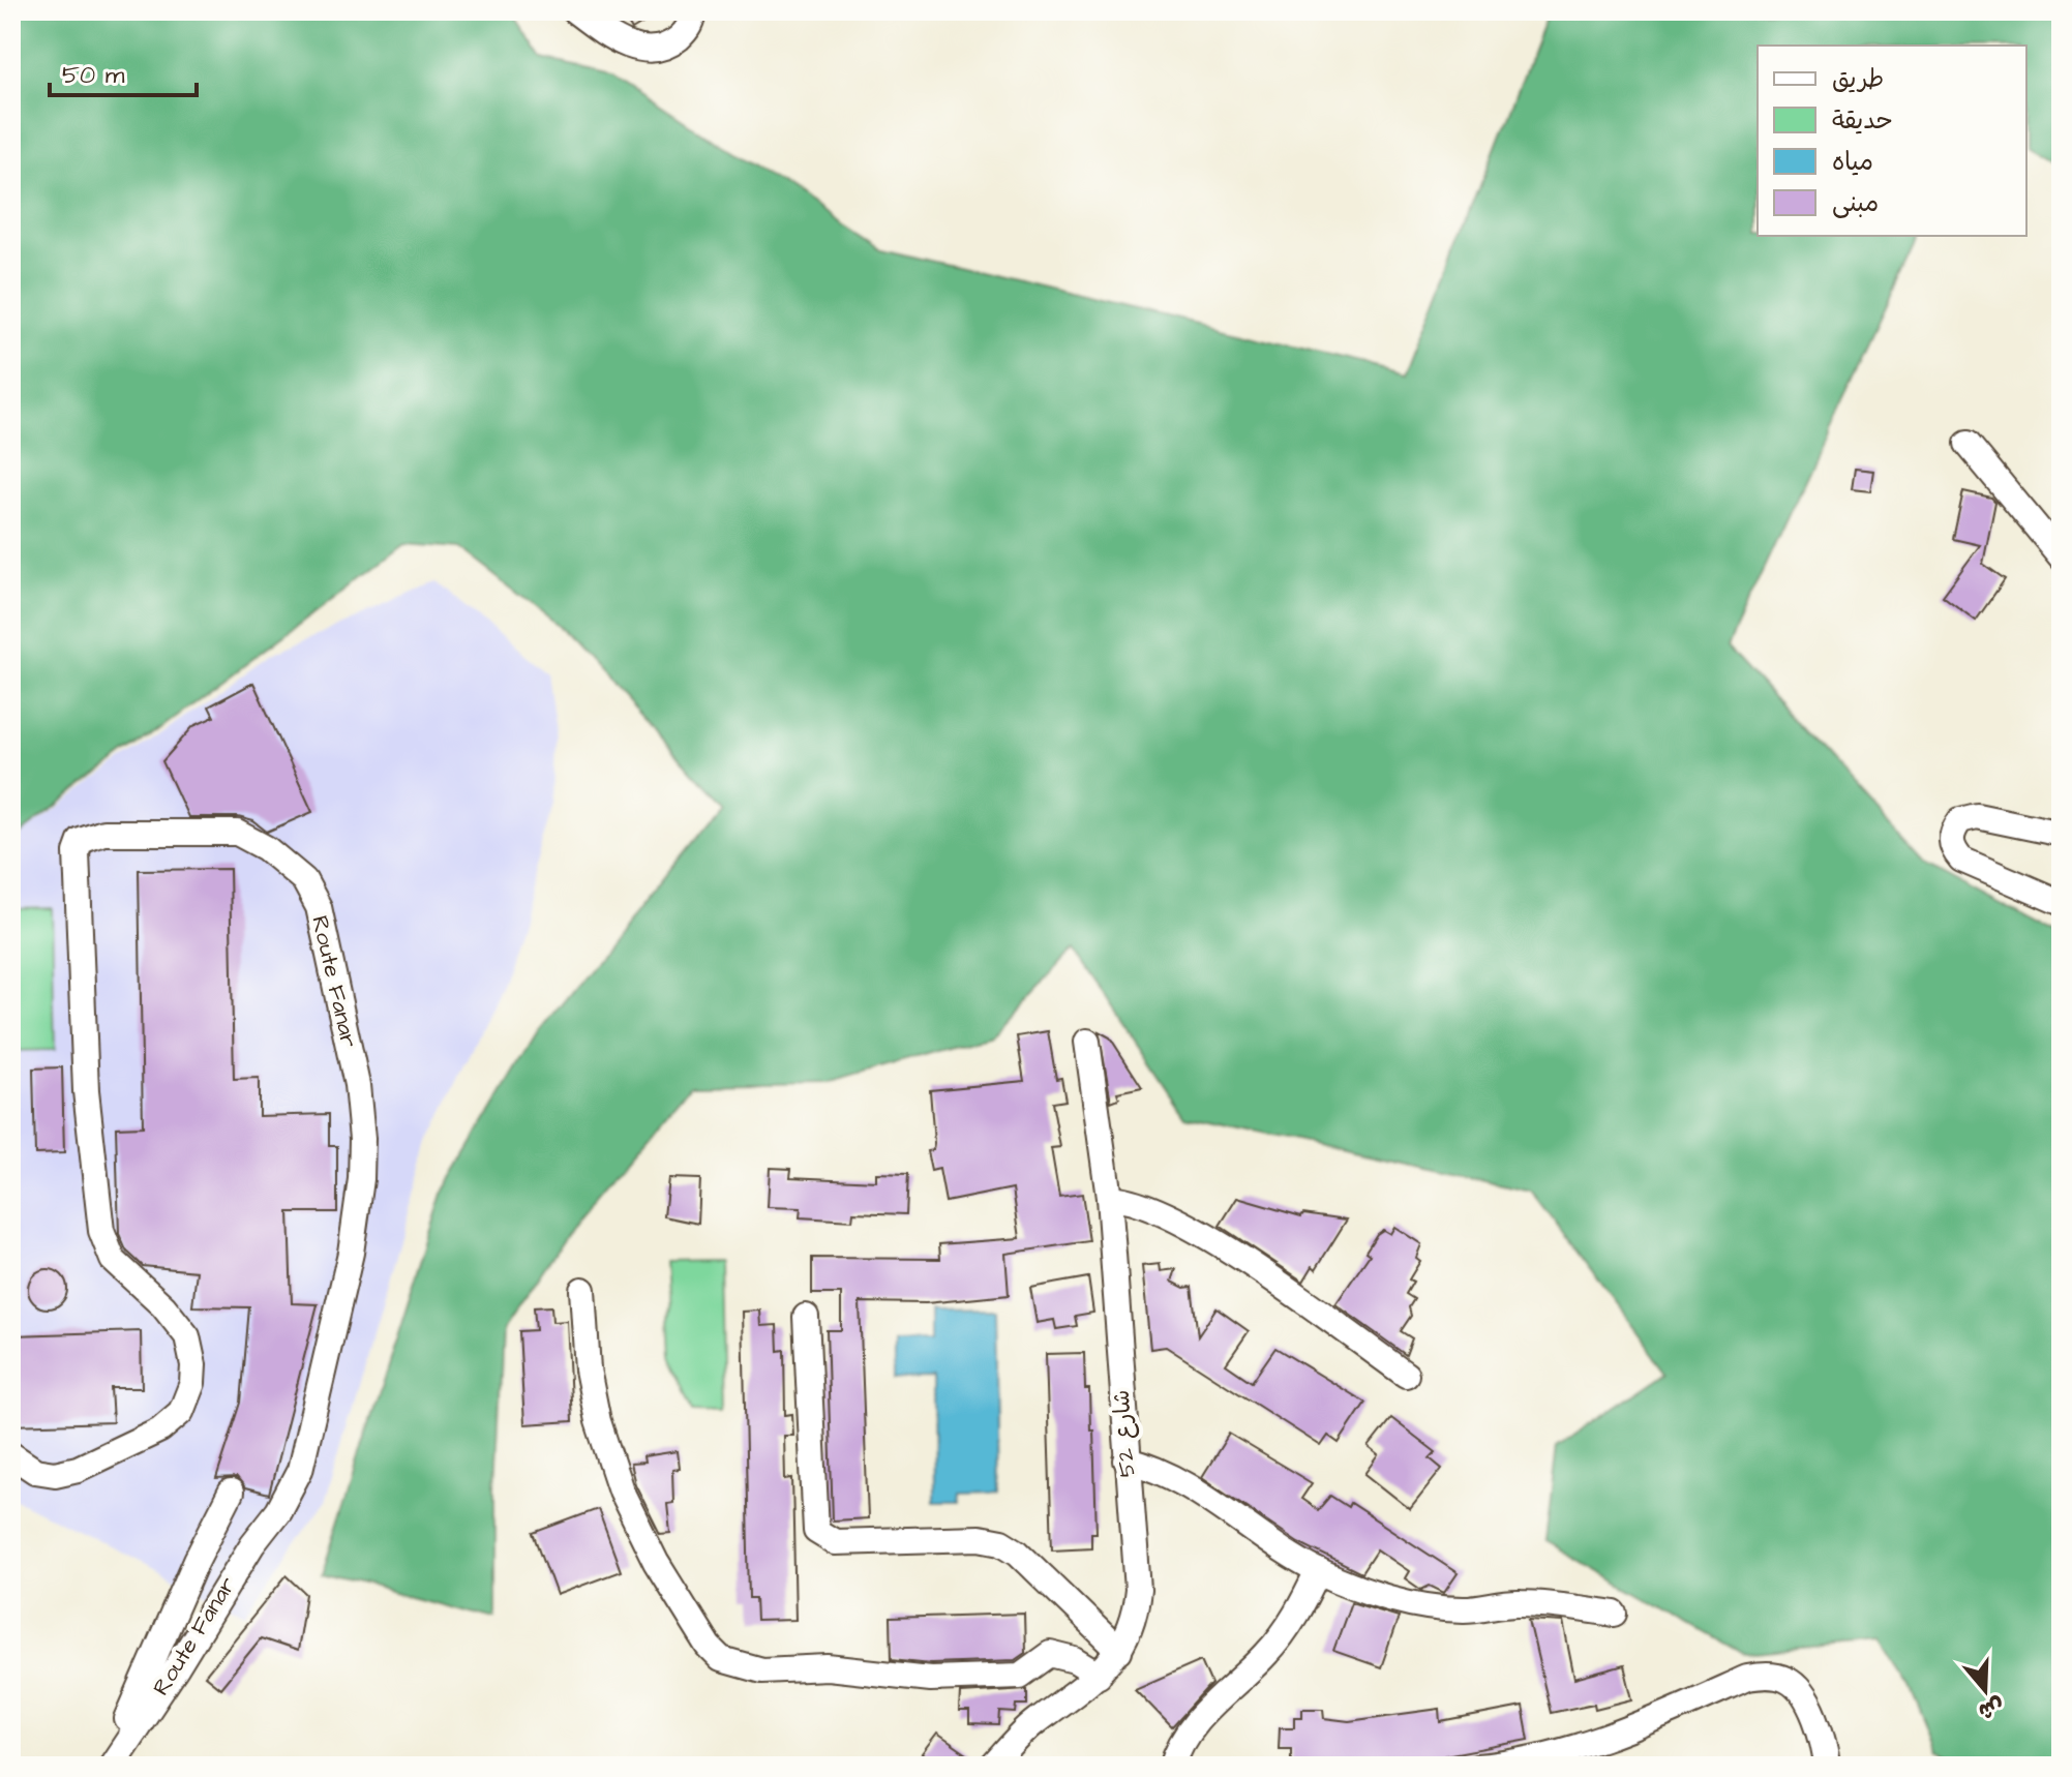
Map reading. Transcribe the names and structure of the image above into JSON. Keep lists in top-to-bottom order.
{
  "streets": {
    "street": ["Route Fanar", "شارع 52"]
  },
  "legend": [
    "طريق",
    "حديقة",
    "مياه",
    "مبنى"
  ],
  "scale_bar": "50 m",
  "north": "bottom"
}
